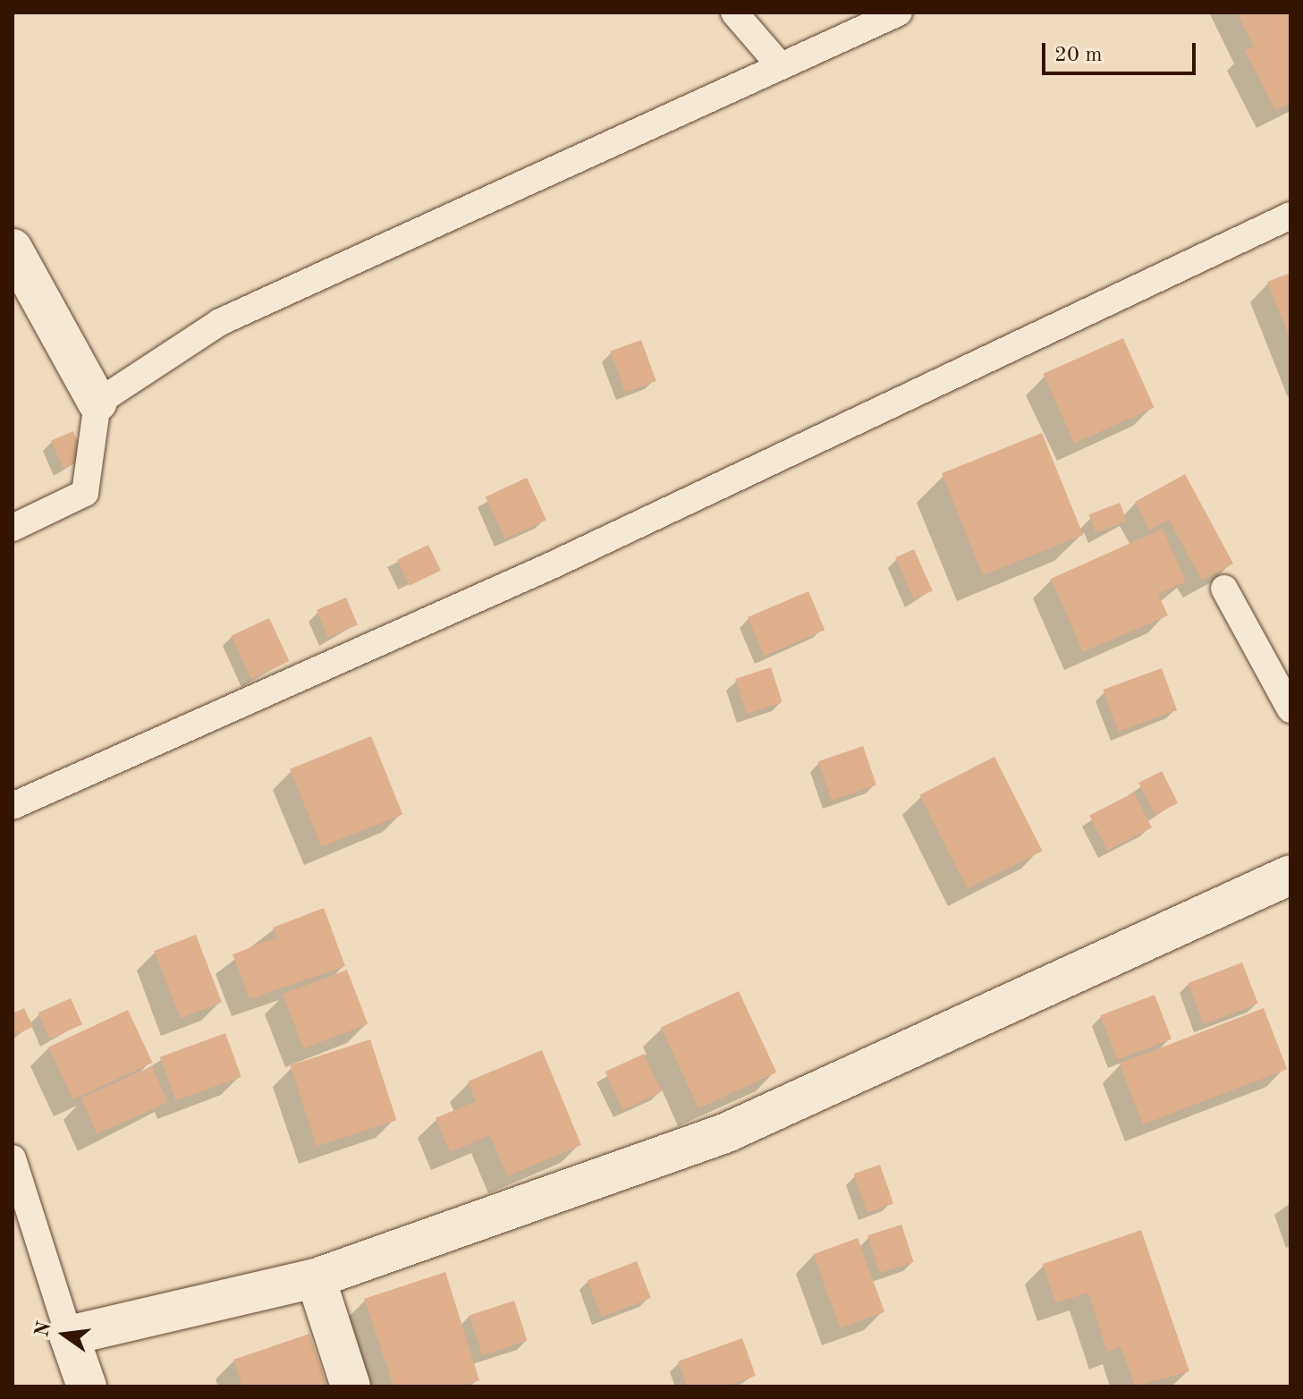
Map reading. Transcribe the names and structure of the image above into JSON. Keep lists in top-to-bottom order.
{
  "scale_bar": "20 m",
  "north": "left"
}
